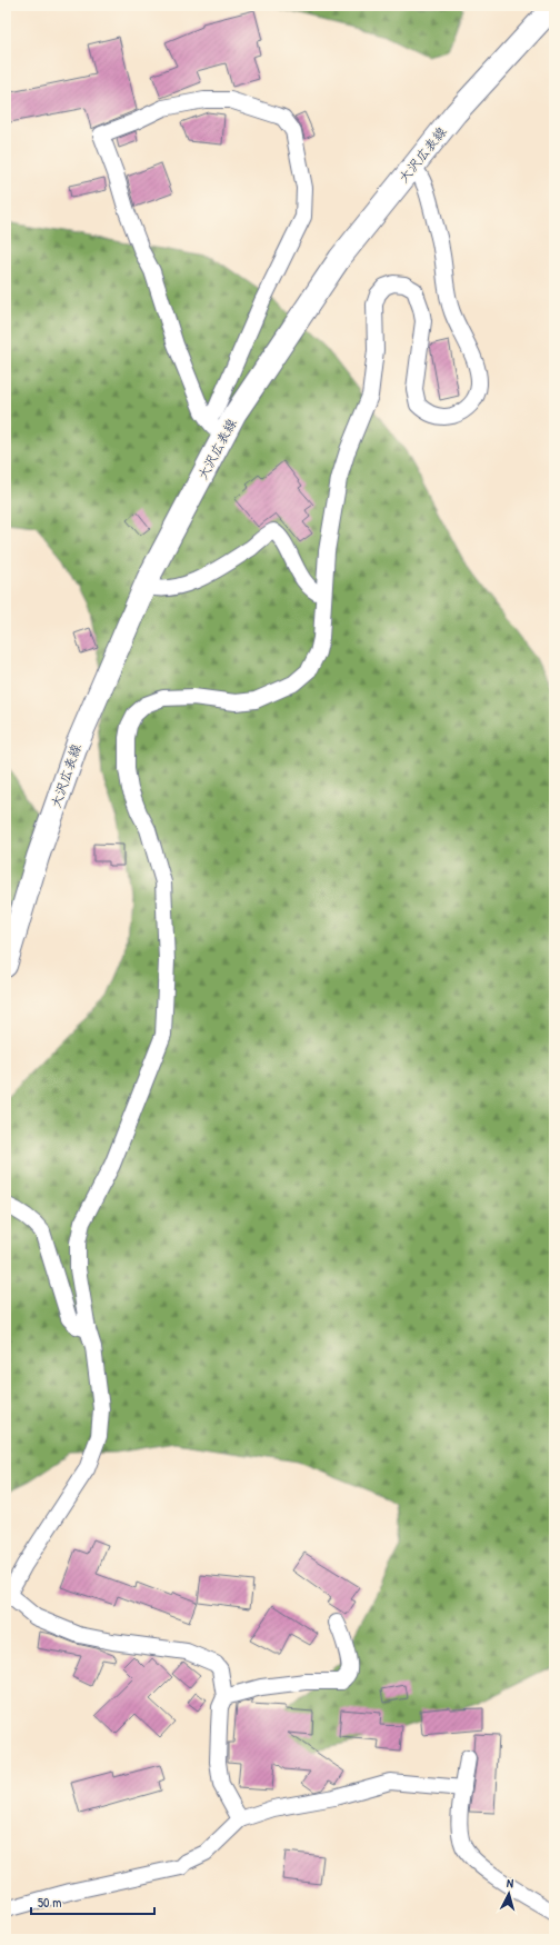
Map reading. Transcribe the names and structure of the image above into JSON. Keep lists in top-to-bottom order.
{
  "streets": {
    "main road": ["大沢広表線"]
  },
  "scale_bar": "50 m",
  "north": "top"
}
